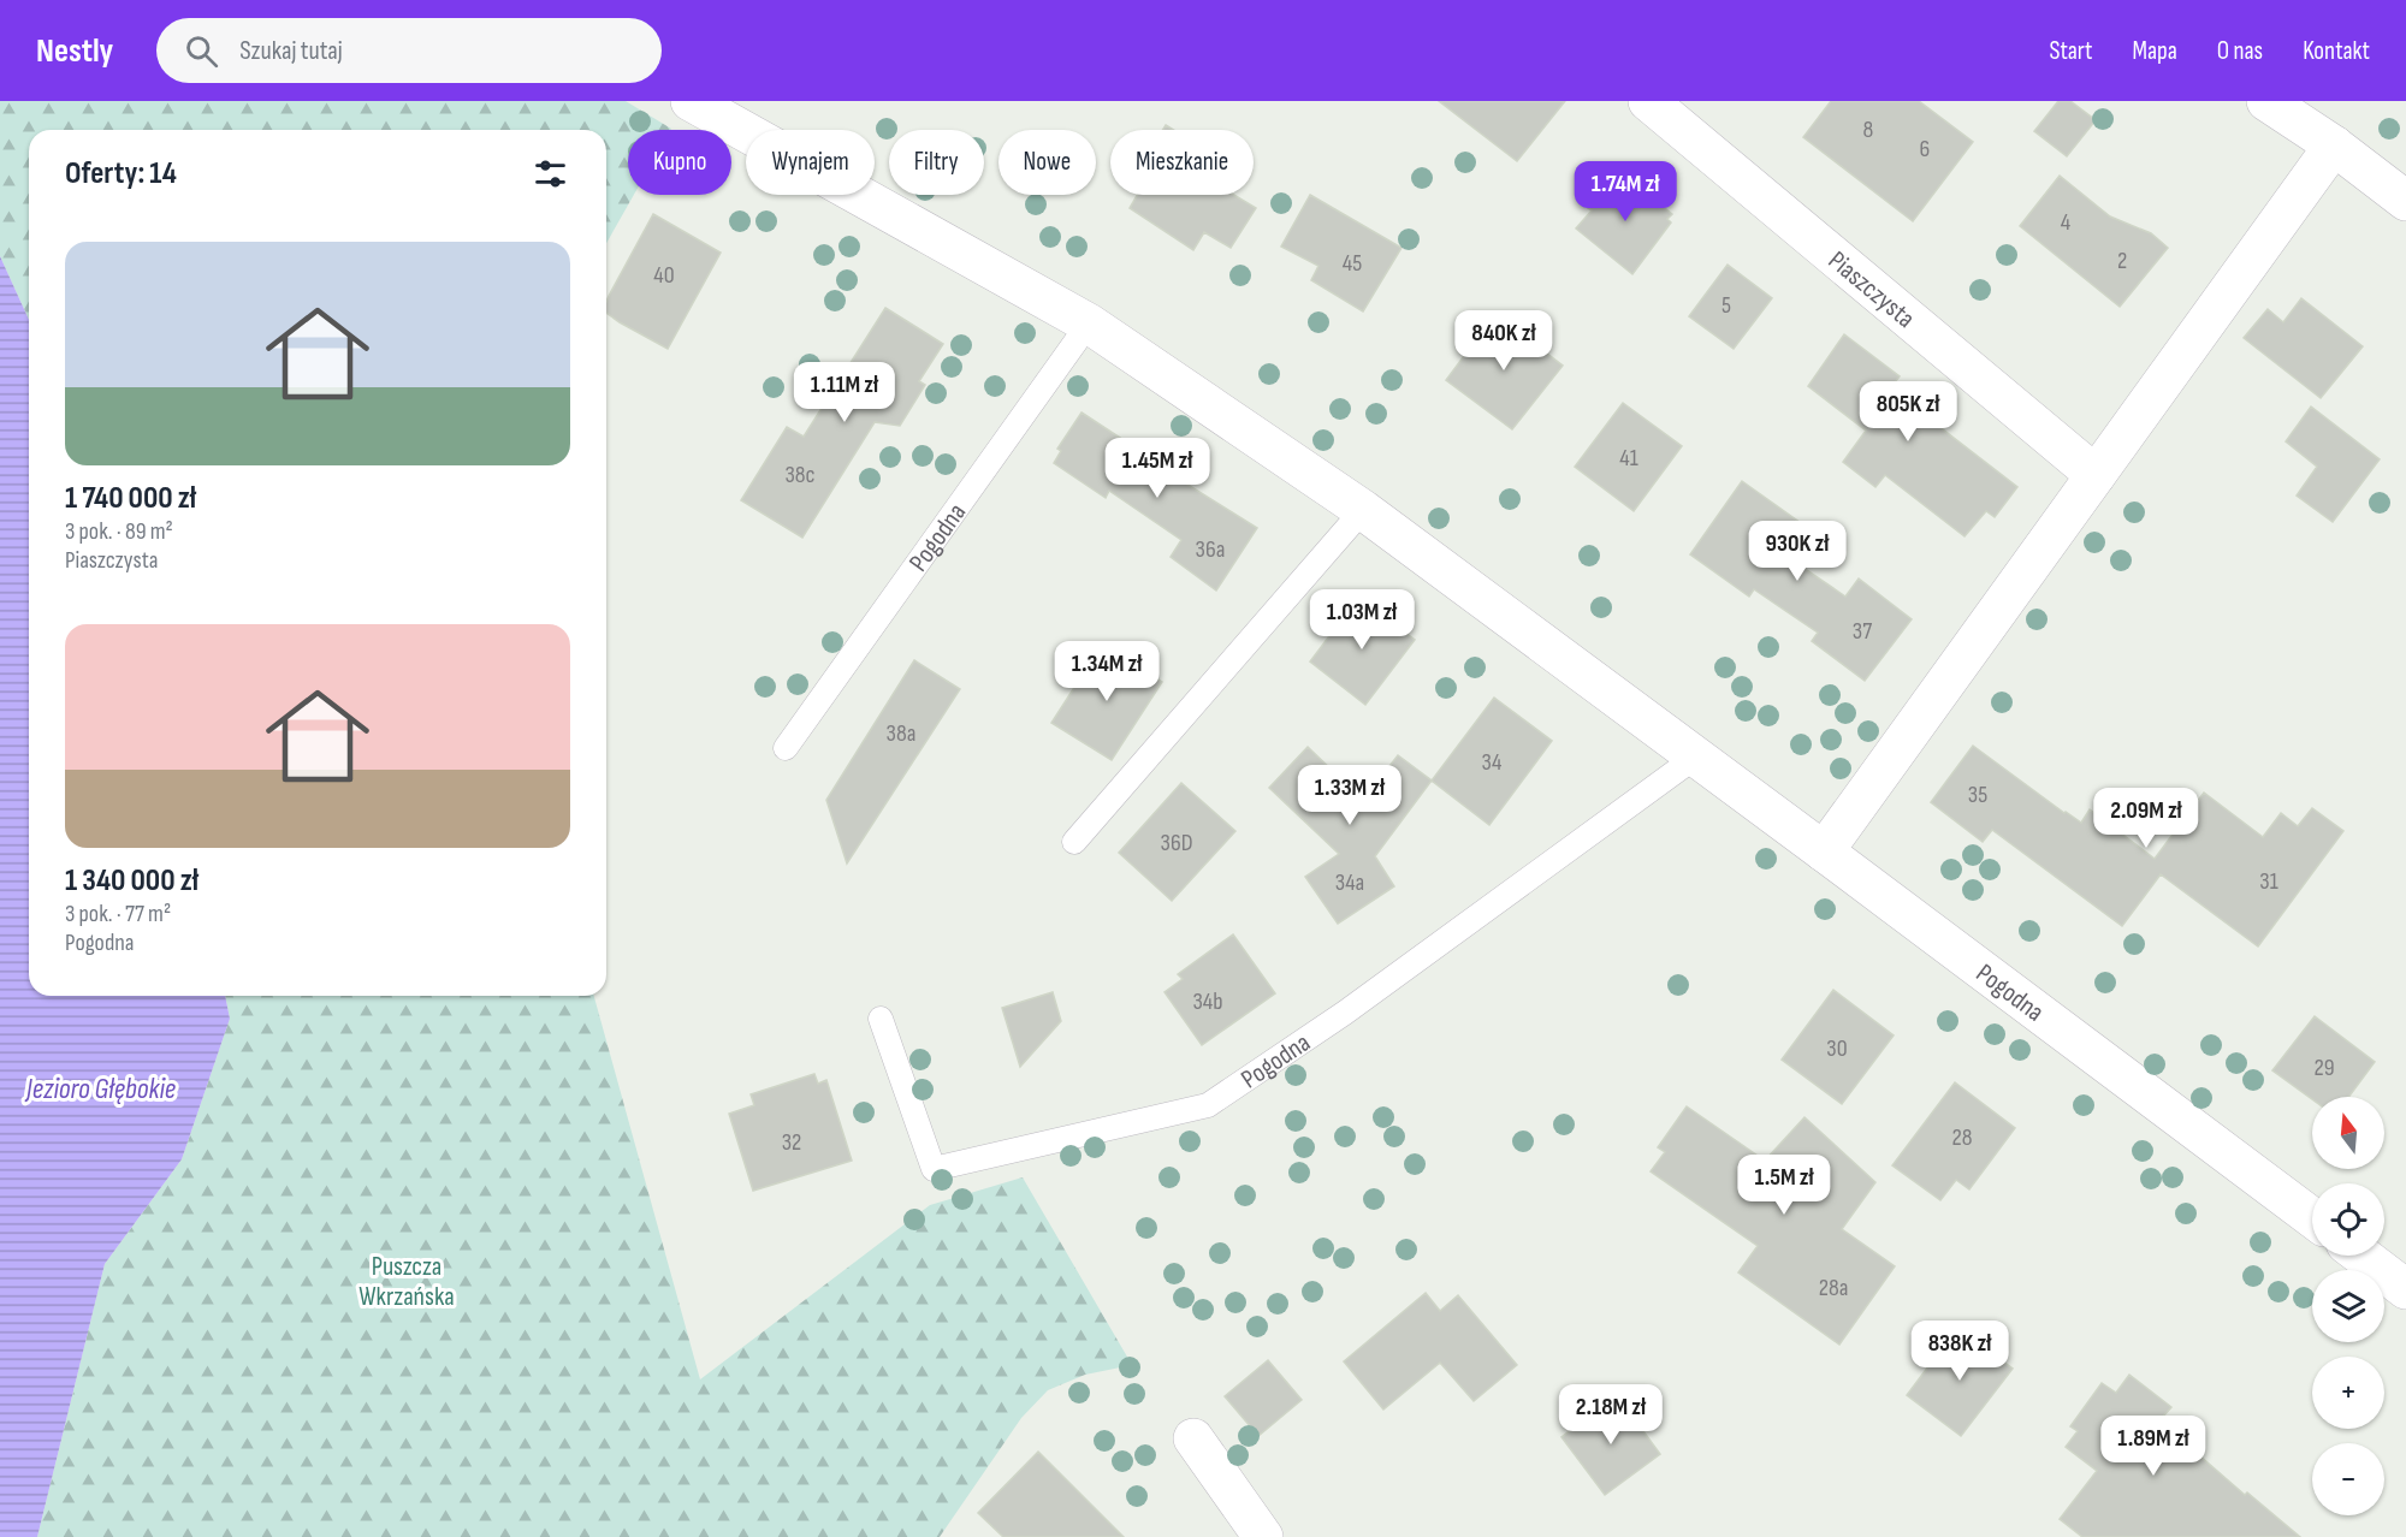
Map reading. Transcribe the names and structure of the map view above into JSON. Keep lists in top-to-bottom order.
{
  "streets": {
    "street": ["Piaszczysta", "Pogodna"]
  },
  "water": ["Jezioro Głębokie"],
  "parks": ["Puszcza Wkrzańska"],
  "house_numbers": [
    "8",
    "6",
    "4",
    "2",
    "45",
    "40",
    "5",
    "41",
    "38c",
    "36a",
    "37",
    "38a",
    "34",
    "35",
    "36D",
    "31",
    "34a",
    "34b",
    "30",
    "29",
    "28",
    "32",
    "28a"
  ],
  "north": "top",
  "page": {
    "header": "Nestly",
    "search": "Szukaj tutaj",
    "nav": [
      "Start",
      "Mapa",
      "O nas",
      "Kontakt"
    ],
    "chip": [
      "Kupno",
      "Wynajem",
      "Filtry",
      "Nowe",
      "Mieszkanie"
    ],
    "heading": "Oferty: 14",
    "price": [
      "1.74M zł",
      "840K zł",
      "1.11M zł",
      "805K zł",
      "1.45M zł",
      "930K zł",
      "1.03M zł",
      "1.34M zł",
      "1.33M zł",
      "2.09M zł",
      "1.5M zł",
      "838K zł",
      "2.18M zł",
      "1.89M zł"
    ],
    "list": [
      {
        "name": "1 740 000 zł",
        "note": "3 pok. · 89 m² · Piaszczysta"
      },
      {
        "name": "1 340 000 zł",
        "note": "3 pok. · 77 m² · Pogodna"
      }
    ],
    "map_buttons": ["+", "−"]
  }
}
